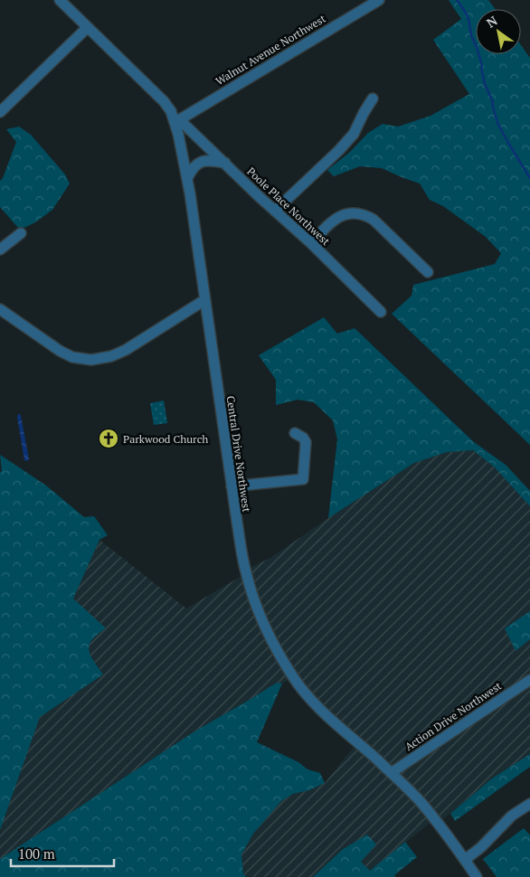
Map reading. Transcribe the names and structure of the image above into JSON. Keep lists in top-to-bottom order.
{
  "streets": {
    "street": [
      "Walnut Avenue Northwest",
      "Poole Place Northwest",
      "Central Drive Northwest",
      "Action Drive Northwest"
    ]
  },
  "crossings": [
    ["Walnut Avenue Northwest", "Poole Place Northwest"],
    ["Walnut Avenue Northwest", "Central Drive Northwest"],
    ["Poole Place Northwest", "Central Drive Northwest"],
    ["Central Drive Northwest", "Action Drive Northwest"]
  ],
  "places": {
    "church": ["Parkwood Church"]
  },
  "scale_bar": "100 m",
  "north": "top left"
}
